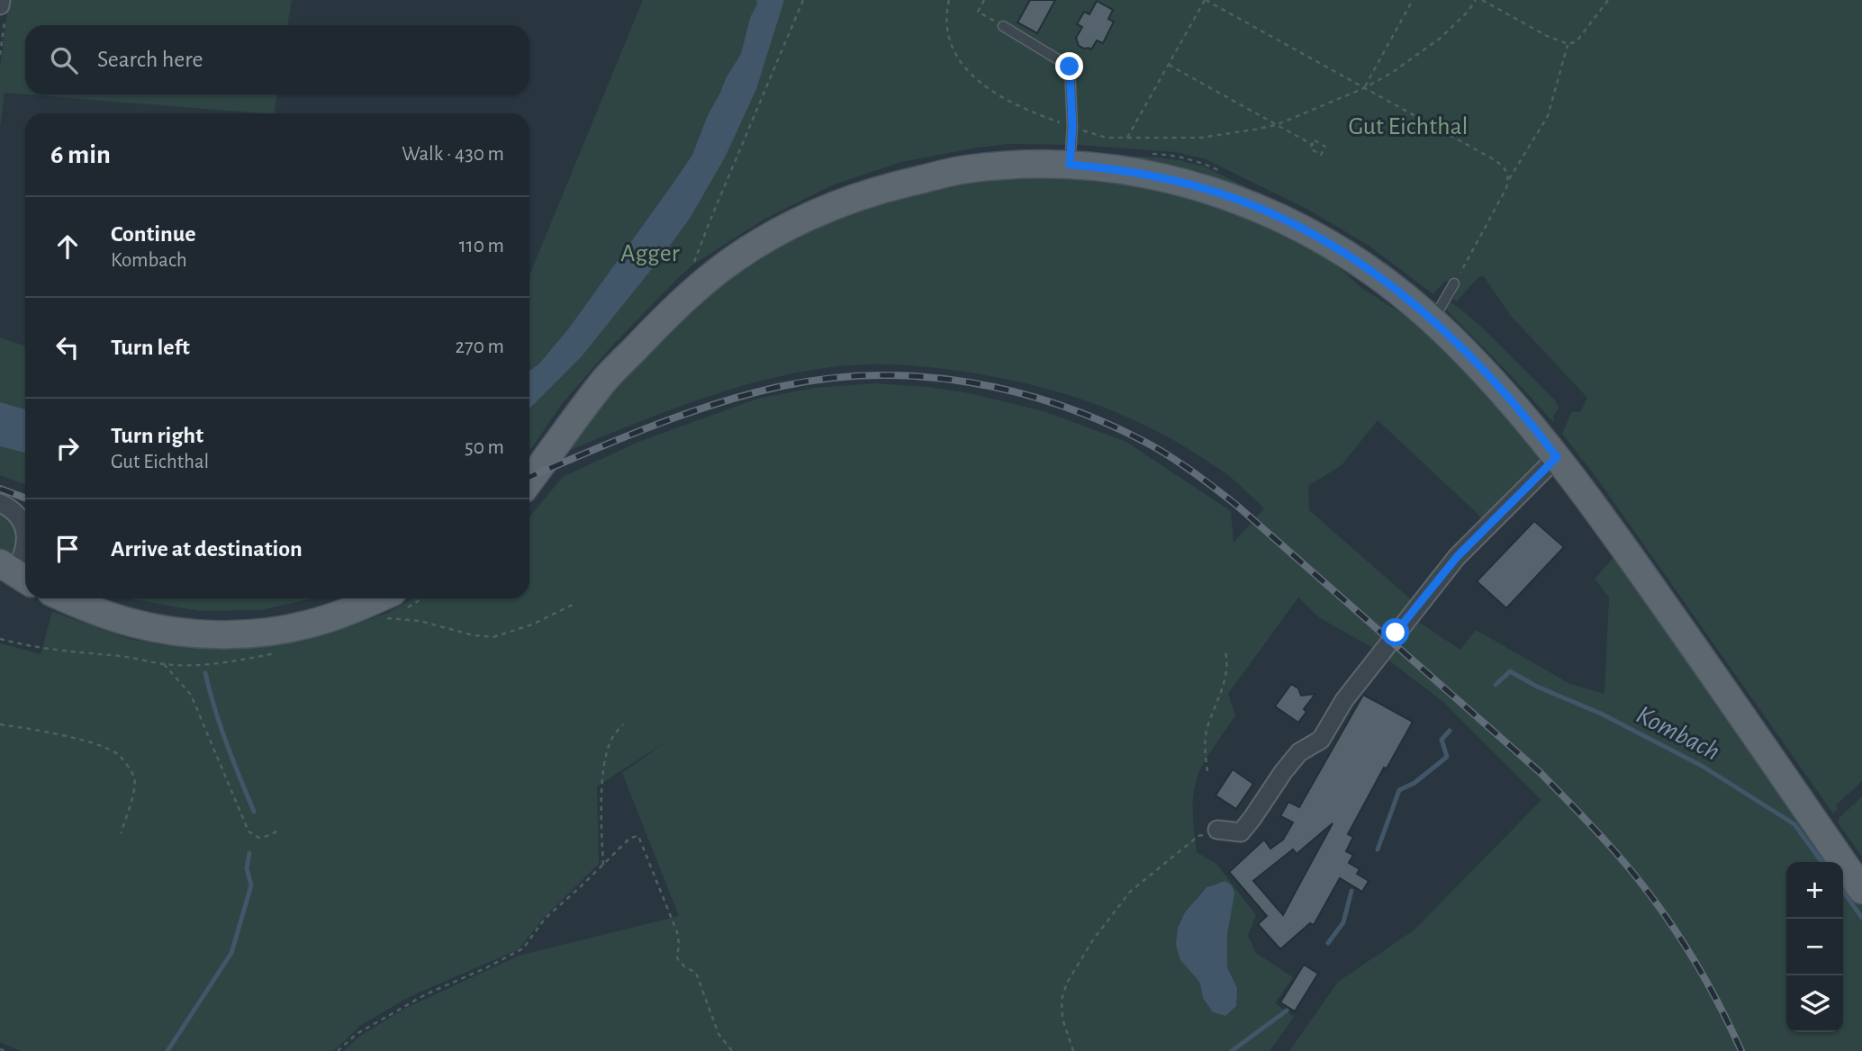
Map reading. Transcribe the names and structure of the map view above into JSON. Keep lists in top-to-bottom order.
{
  "water": ["Kombach"],
  "parks": ["Gut Eichthal", "Agger"],
  "page": {
    "search": "Search here",
    "heading": ["6 min", "Walk · 430 m"],
    "list": [
      ["Continue", "Kombach", "110 m"],
      ["Turn left", "270 m"],
      ["Turn right", "Gut Eichthal", "50 m"],
      "Arrive at destination"
    ],
    "map_buttons": ["+", "−"]
  }
}
